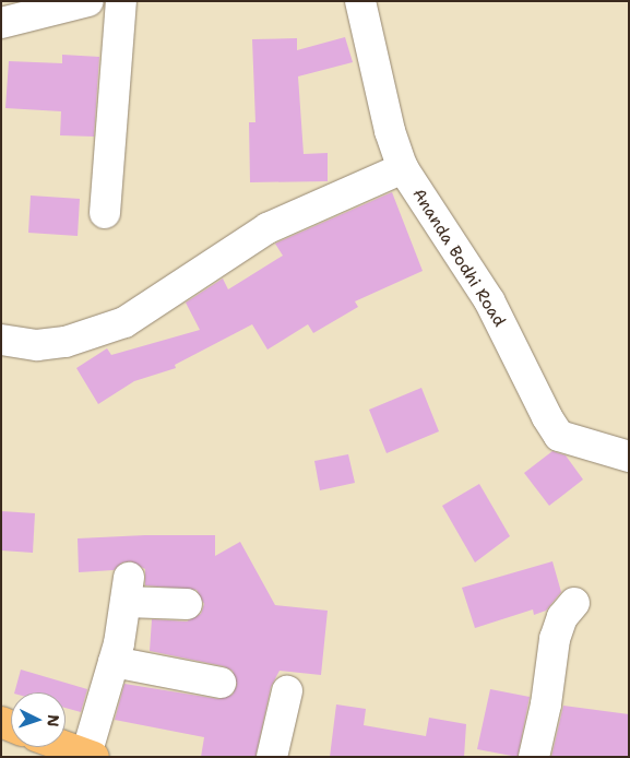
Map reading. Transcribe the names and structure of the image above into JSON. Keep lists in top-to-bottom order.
{
  "streets": {
    "street": ["Ananda Bodhi Road"]
  },
  "north": "right"
}
